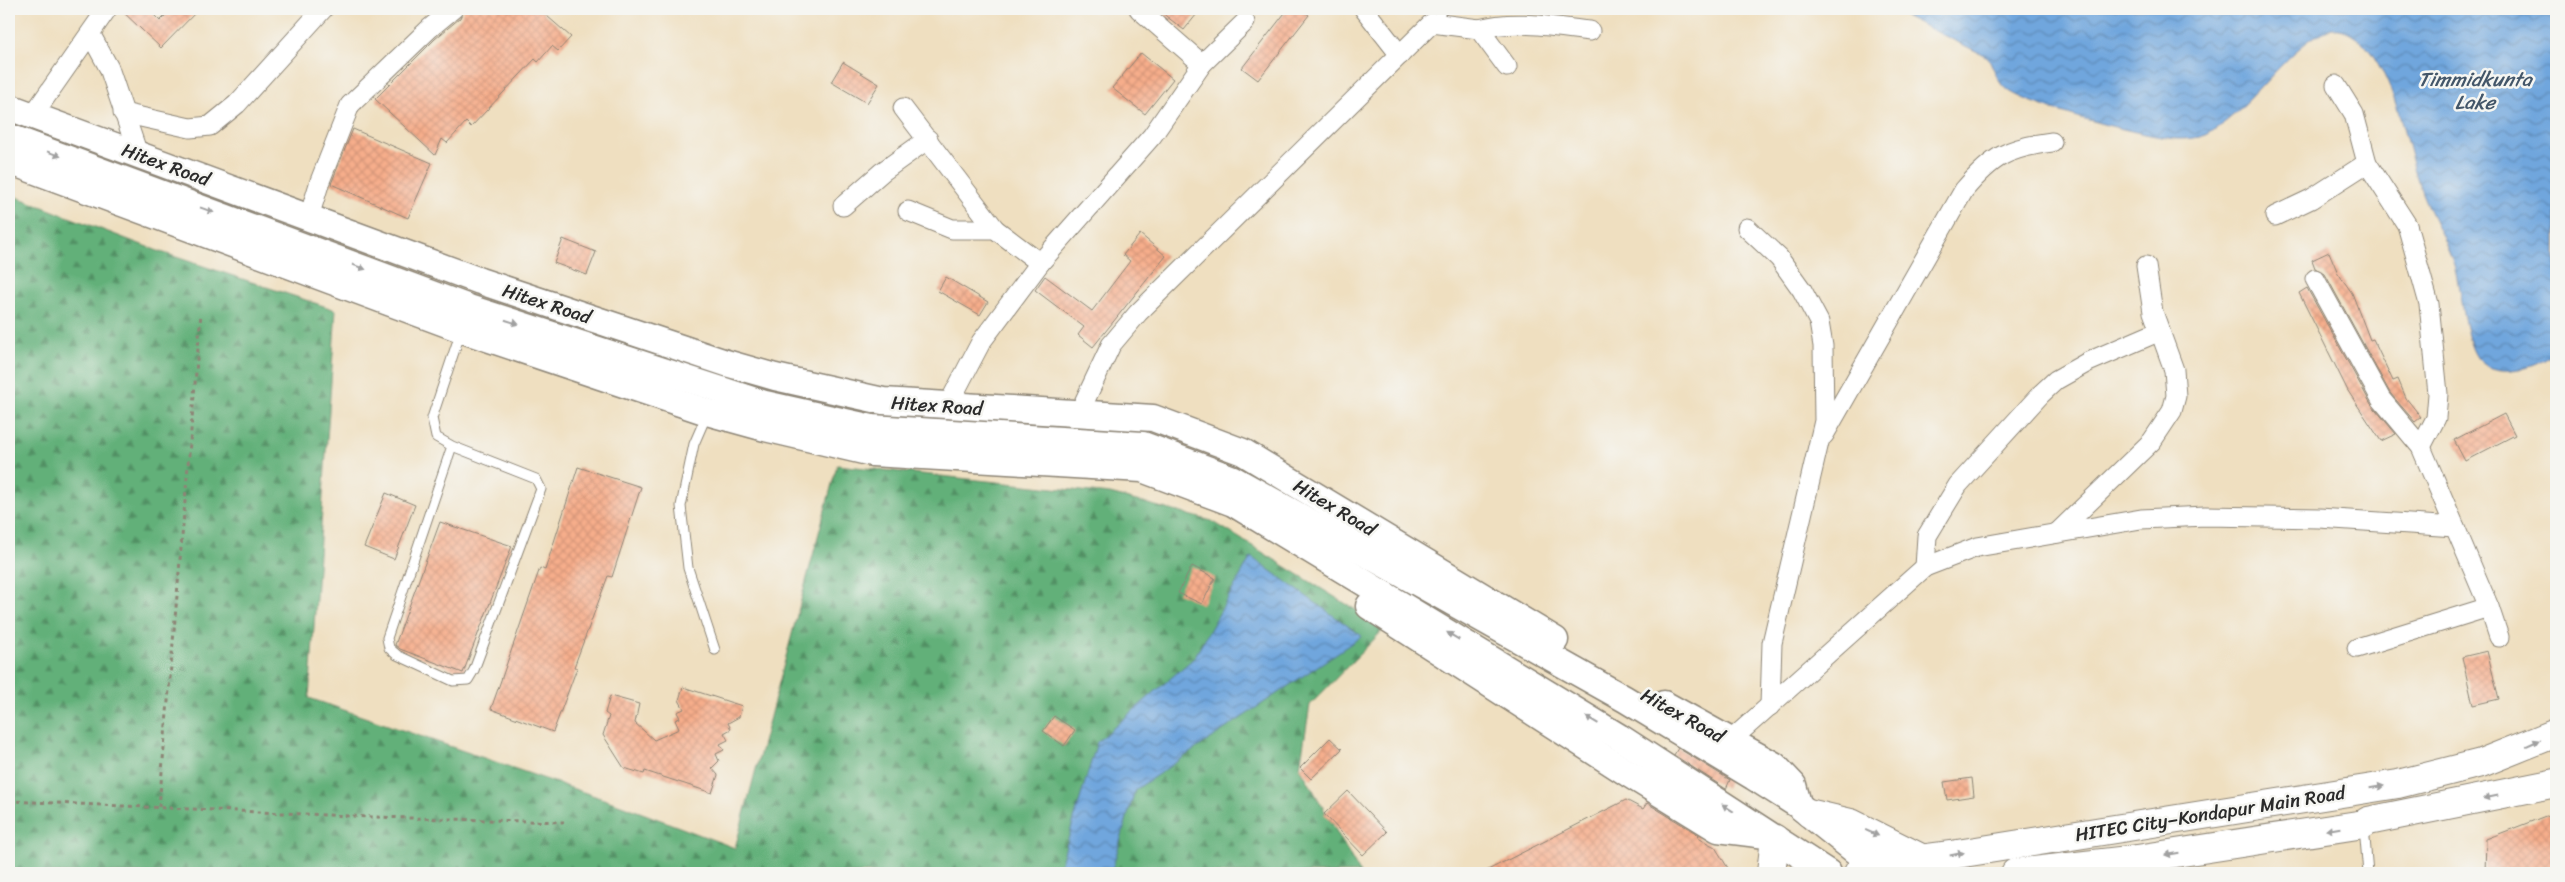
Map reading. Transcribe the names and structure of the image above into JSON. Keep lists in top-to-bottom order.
{
  "streets": {
    "main road": ["HITEC City–Kondapur Main Road"],
    "street": ["Hitex Road"]
  },
  "crossings": [
    ["Hitex Road", "HITEC City–Kondapur Main Road"]
  ],
  "water": ["Timmidkunta Lake"]
}
